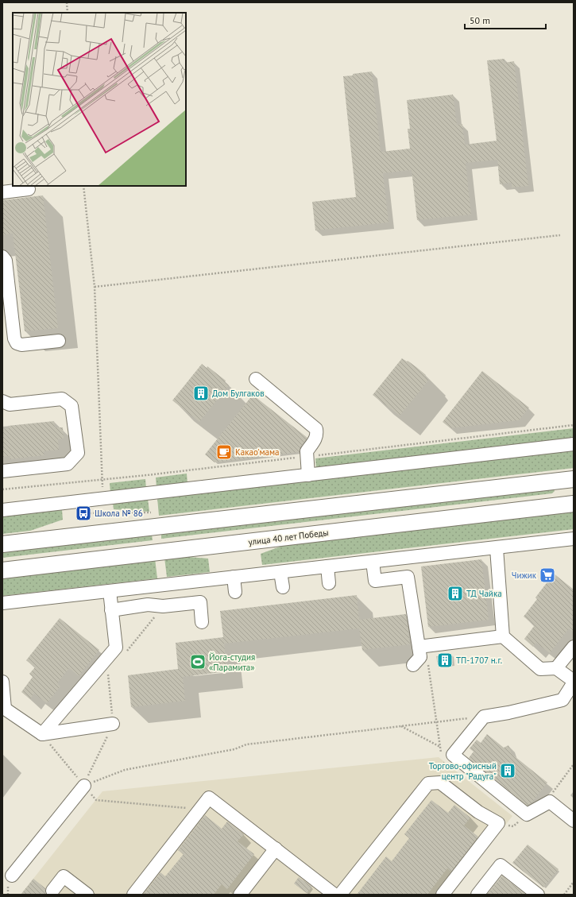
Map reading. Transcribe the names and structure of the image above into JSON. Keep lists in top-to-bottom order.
{
  "streets": {
    "main road": ["улица 40 лет Победы"]
  },
  "places": {
    "building": [
      "Дом Булгаков",
      "ТД Чайка",
      "ТП-1707 н.г.",
      "Торгово-офисный центр \"Радуга\""
    ],
    "cafe": ["Какао'мама"],
    "bus stop": ["Школа № 86"],
    "supermarket": ["Чижик"],
    "sports": ["Йога-студия «Парамита»"]
  },
  "scale_bar": "50 m"
}
